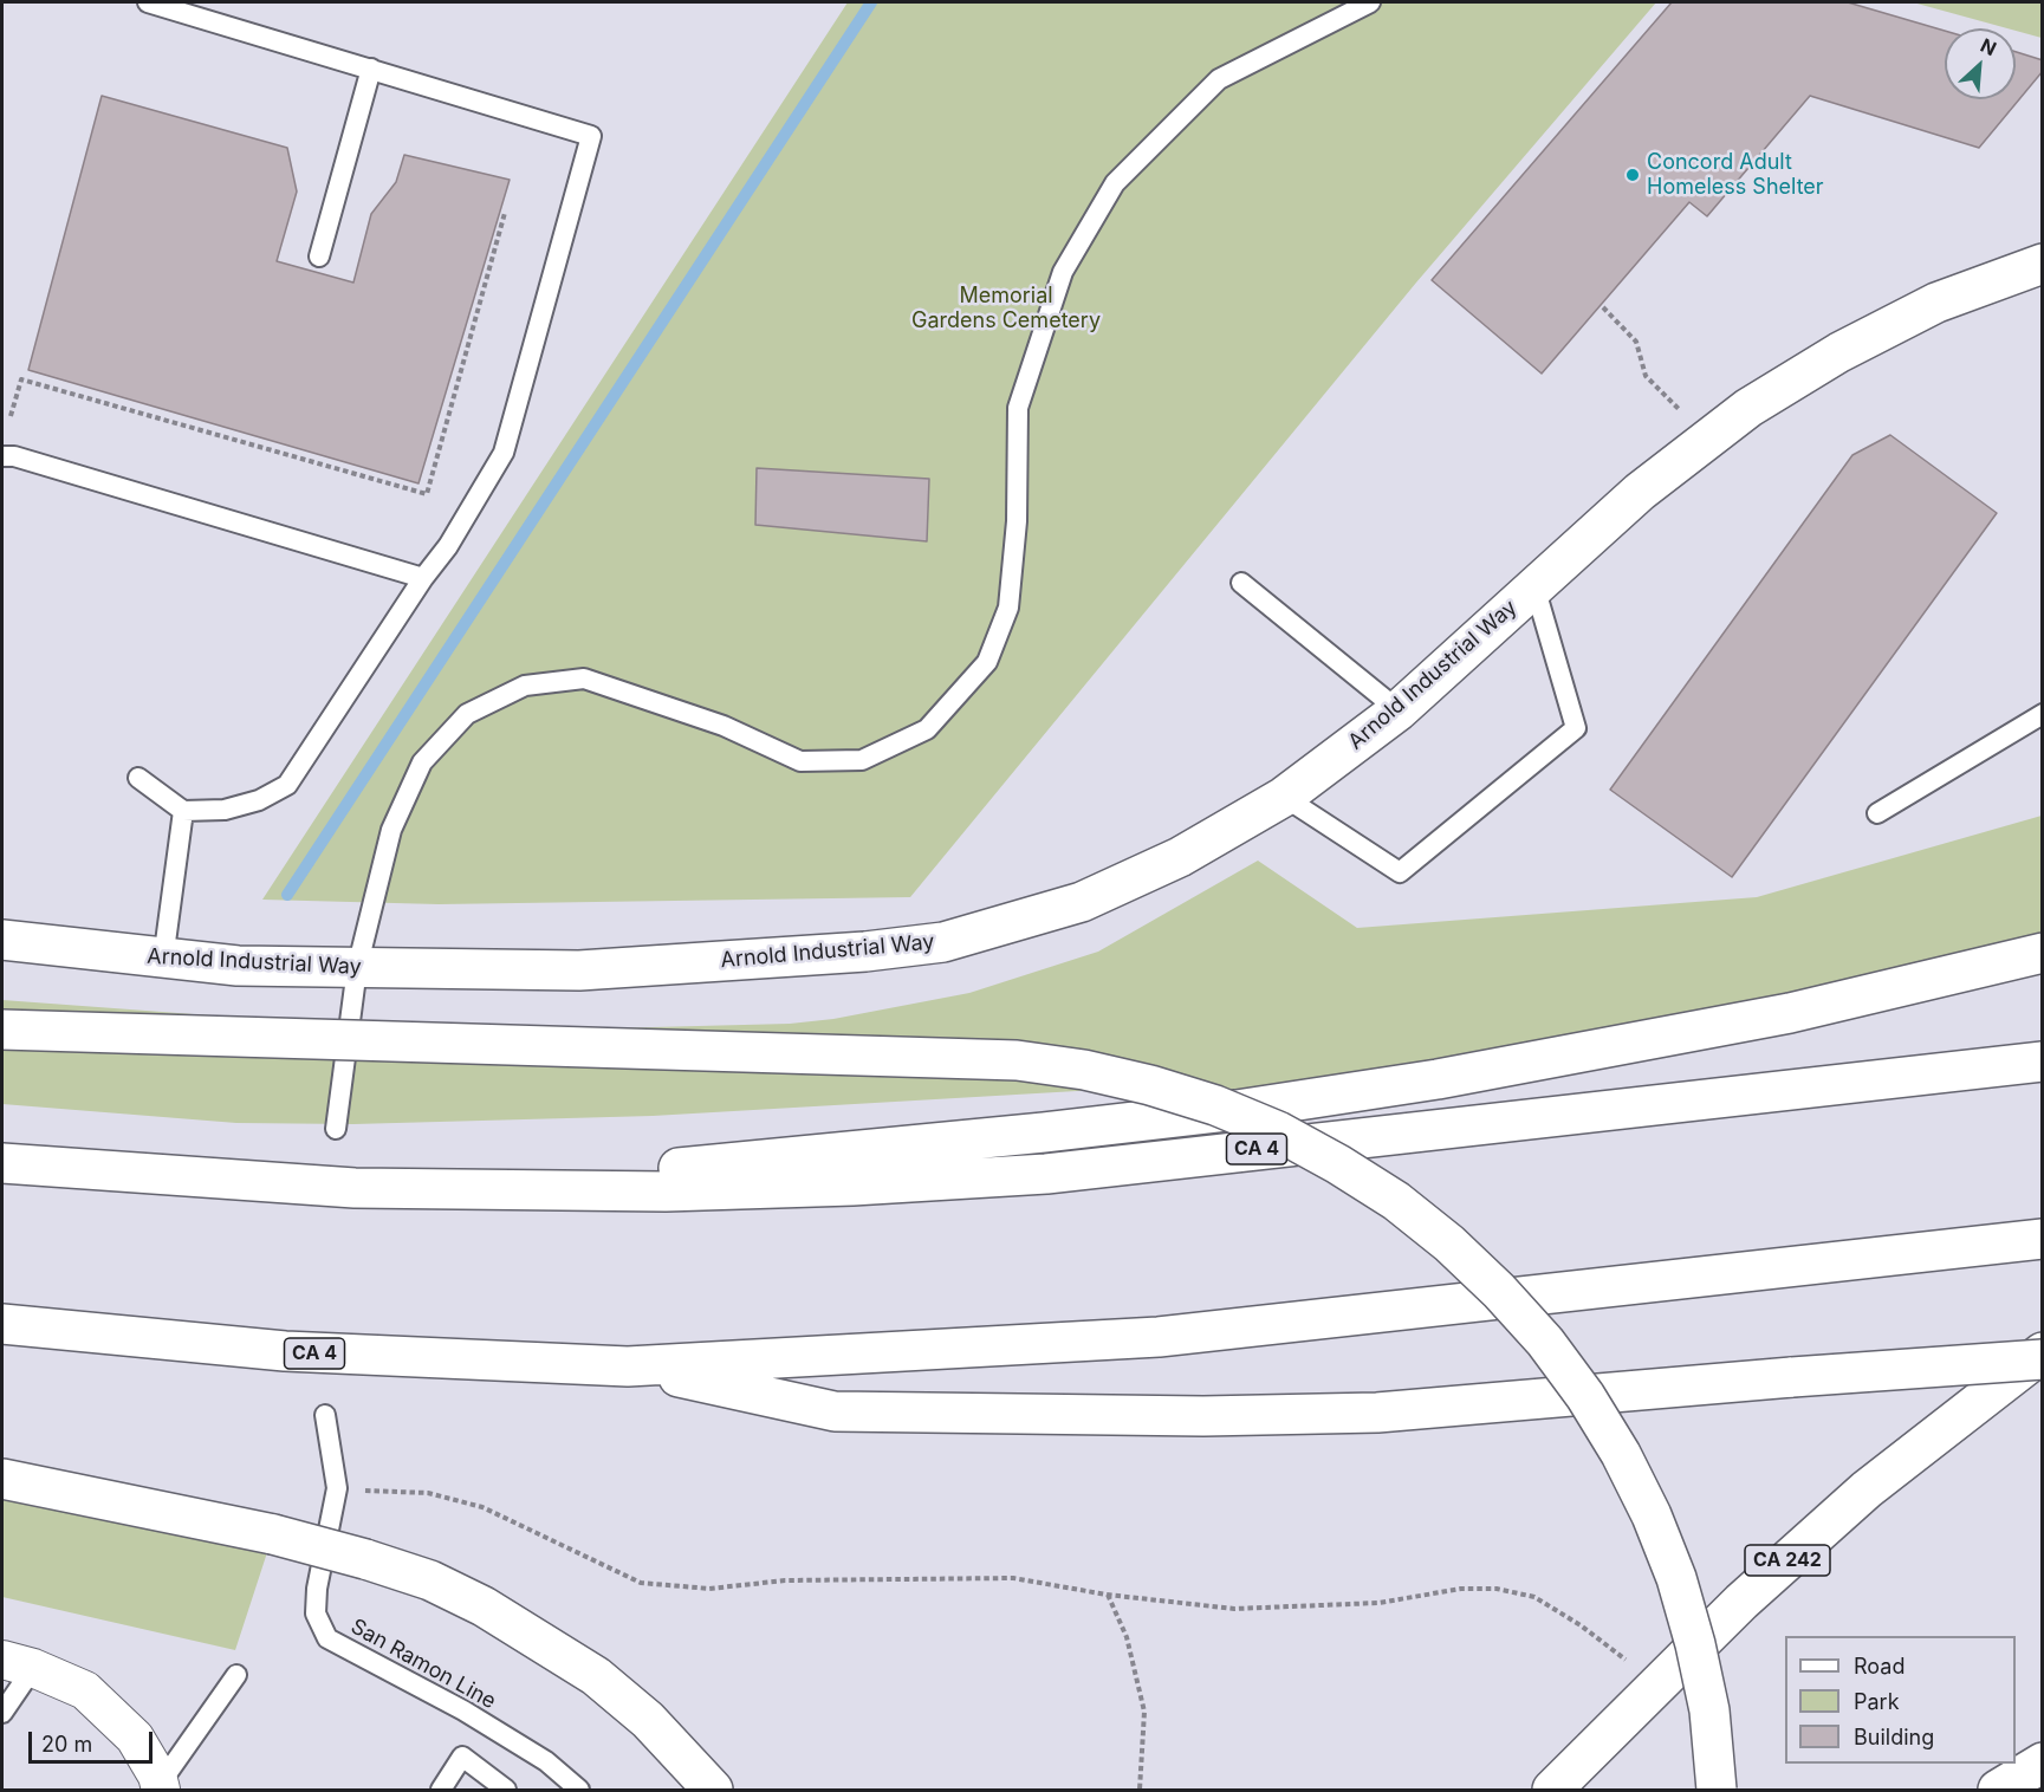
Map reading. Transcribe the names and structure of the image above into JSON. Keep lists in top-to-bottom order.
{
  "streets": {
    "main road": ["Arnold Industrial Way", "CA 4", "CA 242"],
    "lane": ["San Ramon Line"]
  },
  "parks": ["Memorial Gardens Cemetery"],
  "places": ["Concord Adult Homeless Shelter"],
  "legend": ["Road", "Park", "Building"],
  "scale_bar": "20 m",
  "north": "top right"
}
